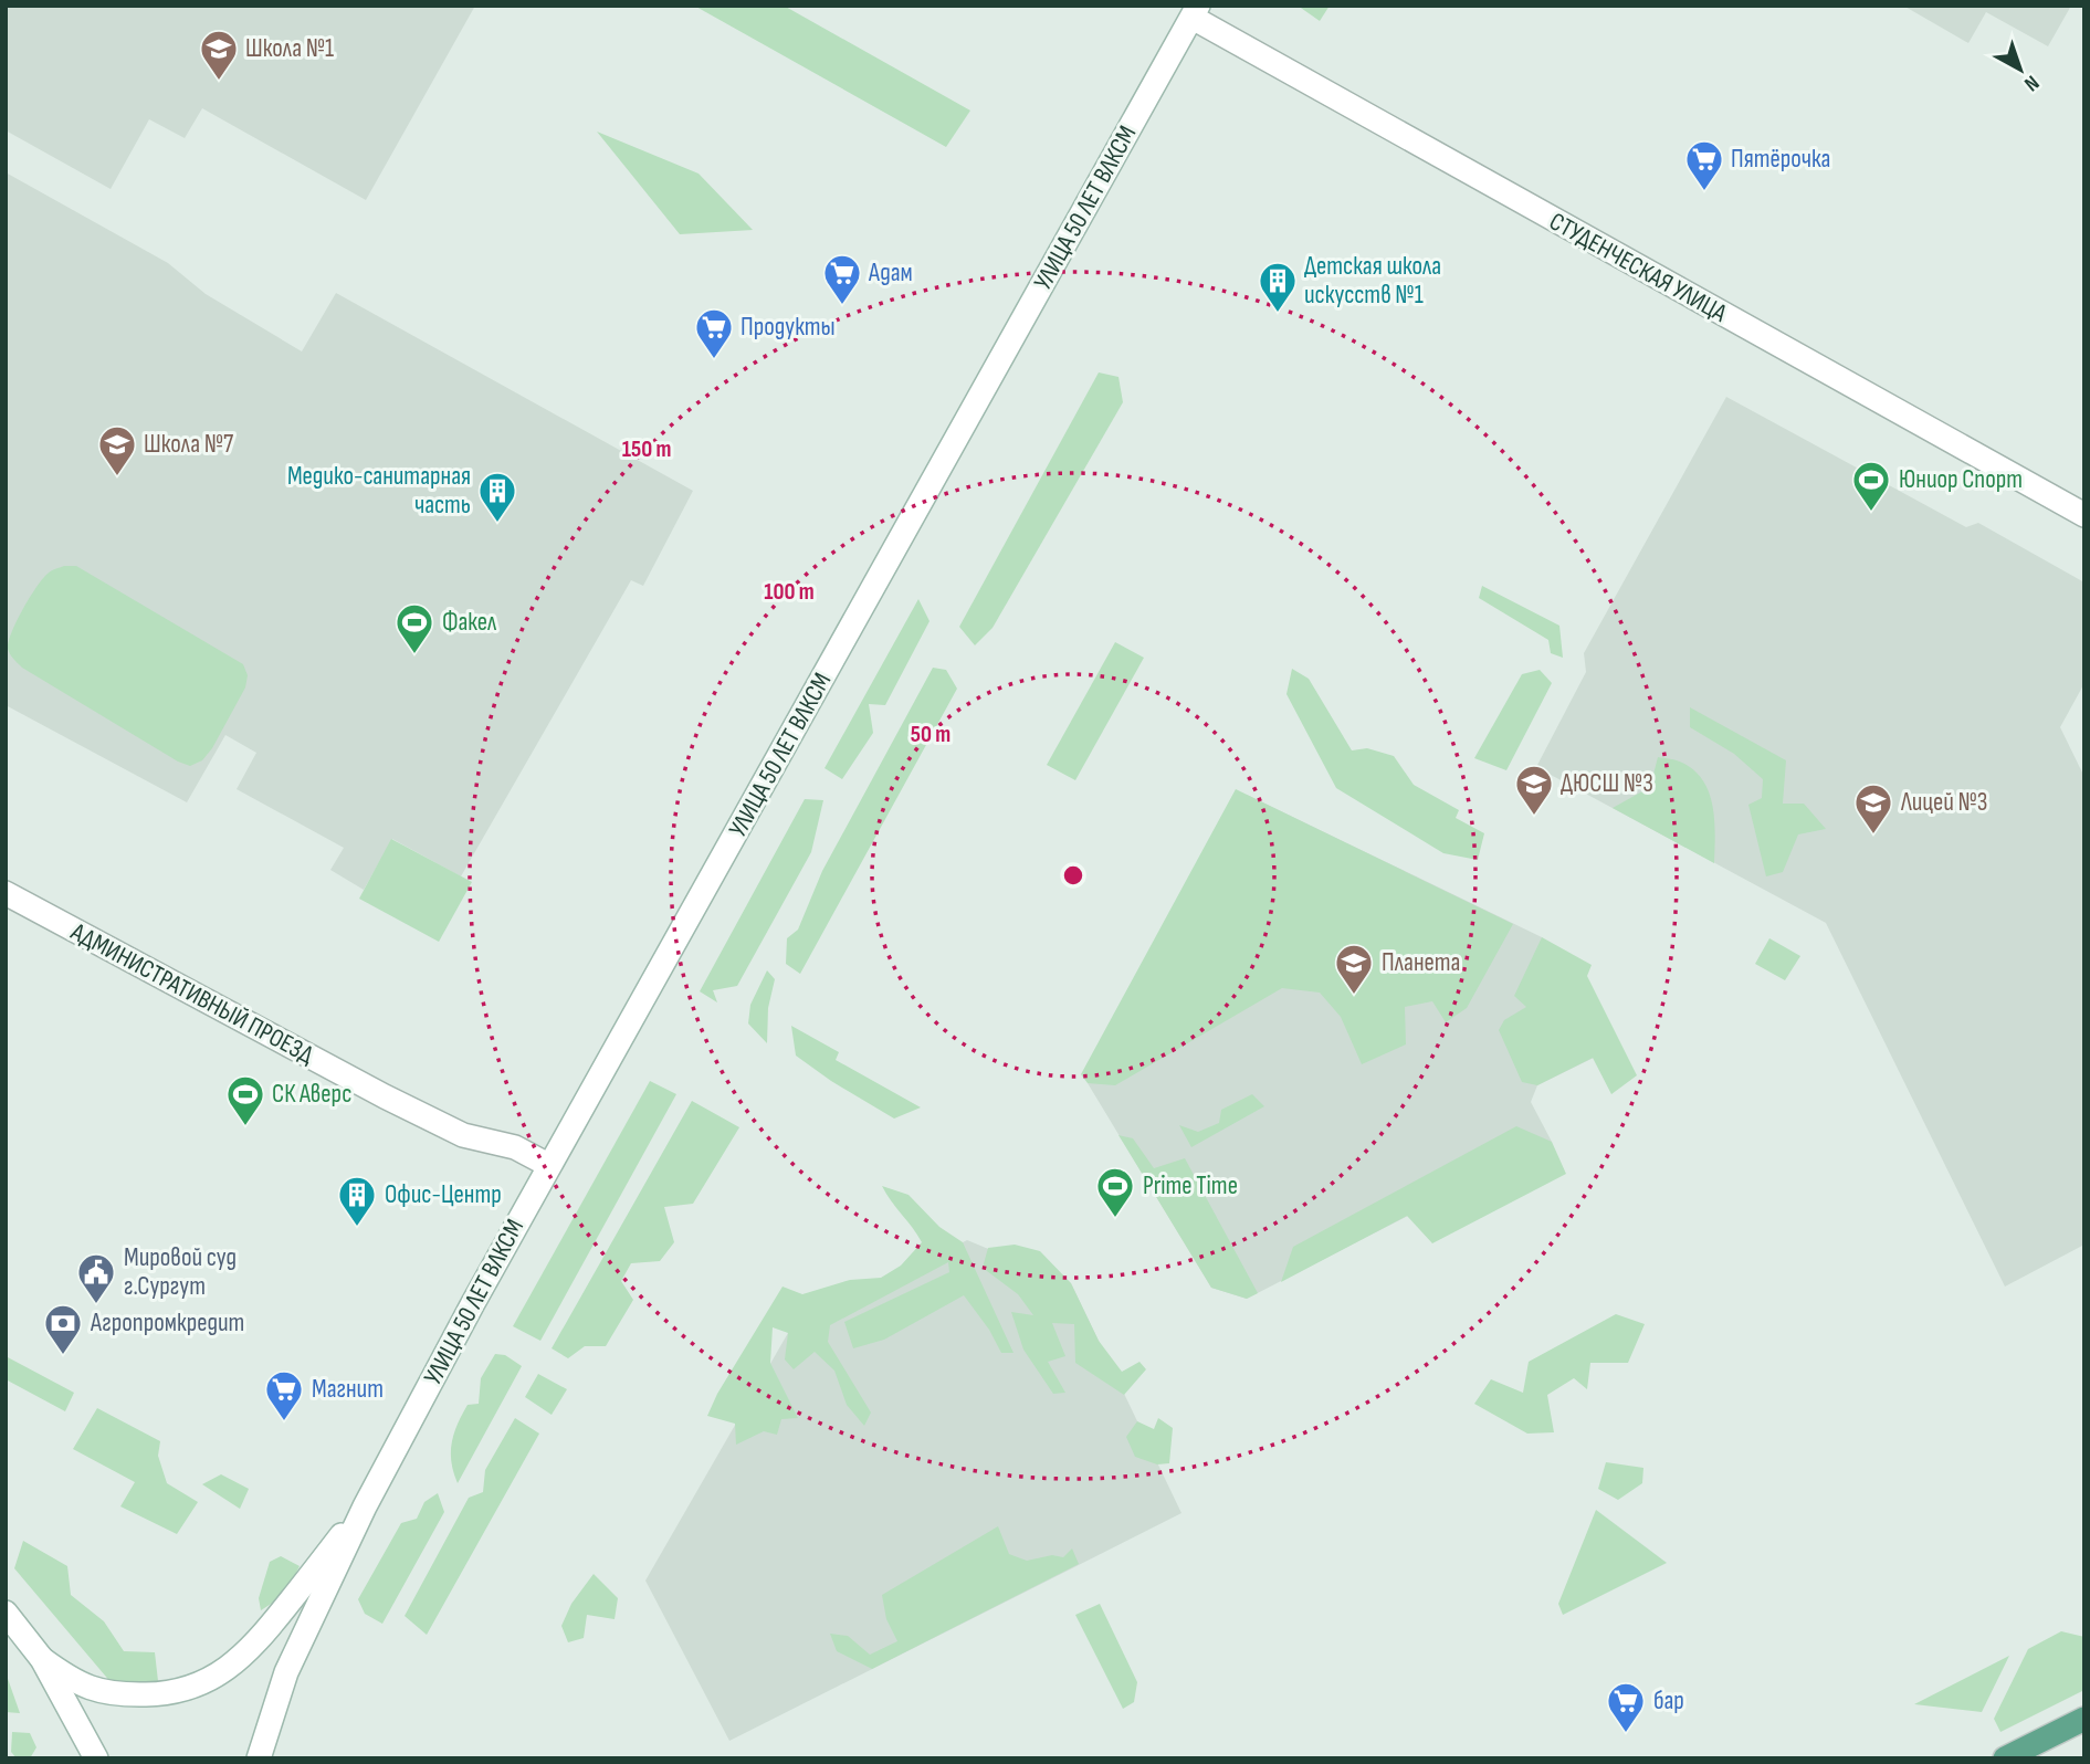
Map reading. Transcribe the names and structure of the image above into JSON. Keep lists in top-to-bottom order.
{
  "streets": {
    "main road": ["УЛИЦА 50 ЛЕТ ВЛКСМ", "СТУДЕНЧЕСКАЯ УЛИЦА", "АДМИНИСТРАТИВНЫЙ ПРОЕЗД"]
  },
  "crossings": [
    ["УЛИЦА 50 ЛЕТ ВЛКСМ", "СТУДЕНЧЕСКАЯ УЛИЦА"],
    ["УЛИЦА 50 ЛЕТ ВЛКСМ", "АДМИНИСТРАТИВНЫЙ ПРОЕЗД"]
  ],
  "places": {
    "school or university": [
      "Школа №1",
      "Школа №7",
      "ДЮСШ №3",
      "Лицей №3",
      "Планета"
    ],
    "supermarket": [
      "Пятёрочка",
      "Адам",
      "Продукты",
      "Магнит",
      "бар"
    ],
    "building": ["Детская школа искусств №1", "Медико-санитарная часть", "Офис-Центр"],
    "sports": [
      "Юниор Спорт",
      "Факел",
      "СК Аверс",
      "Prime Time"
    ],
    "public building": ["Мировой суд г.Сургут"],
    "bank": ["Агропромкредит"]
  },
  "north": "bottom right",
  "rings": ["150 m", "100 m", "50 m"]
}
